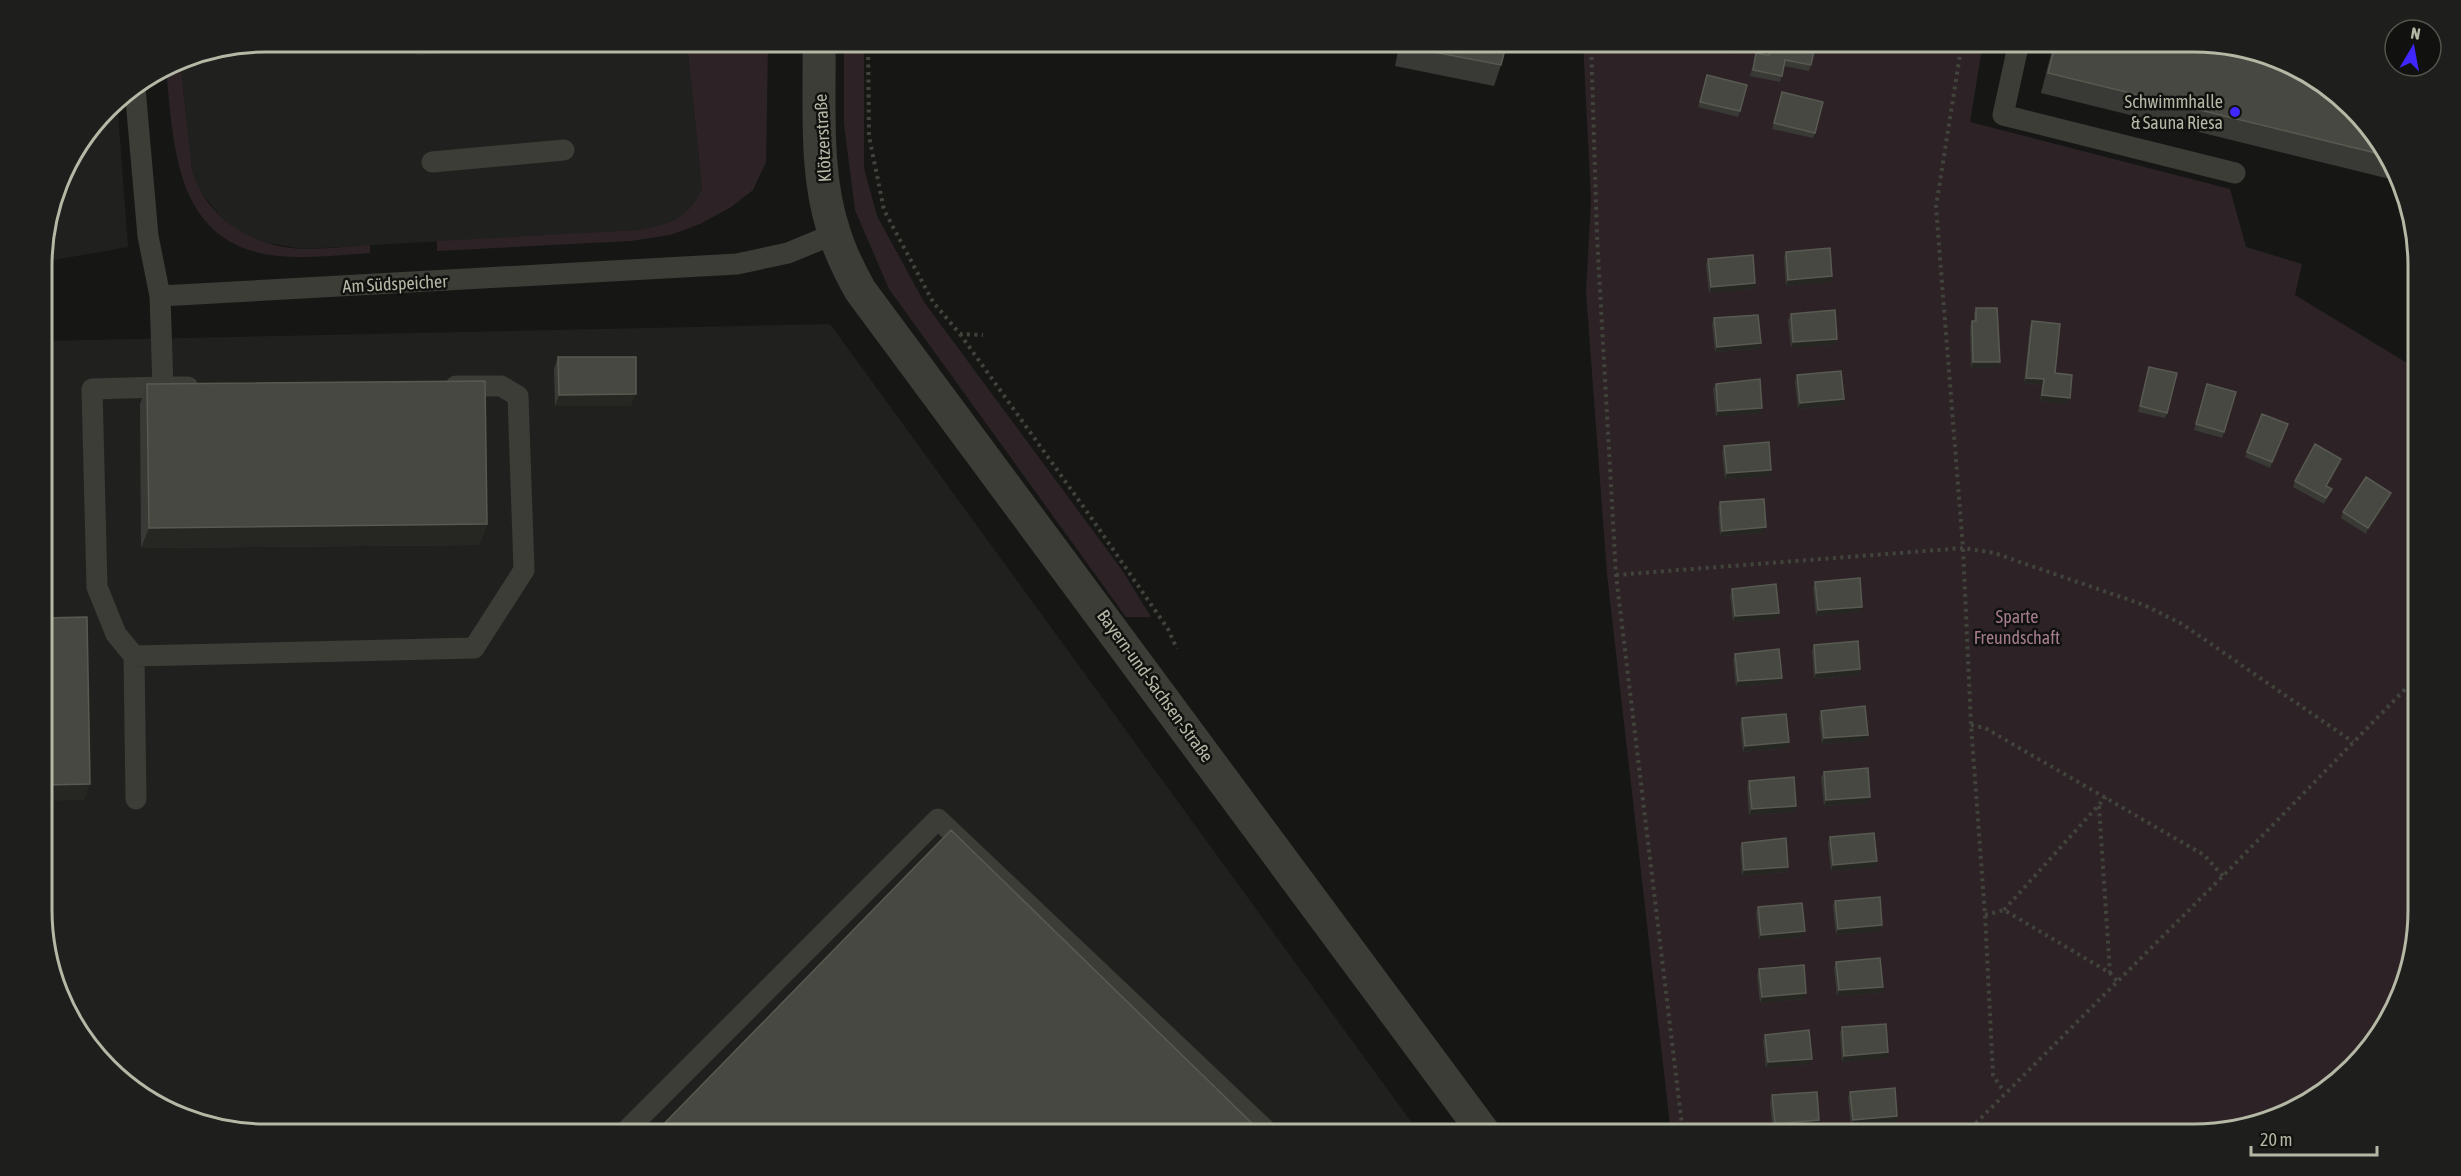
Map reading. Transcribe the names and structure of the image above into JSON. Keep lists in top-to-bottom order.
{
  "streets": {
    "street": ["Klötzerstraße", "Bayern-und-Sachsen-Straße"],
    "lane": ["Am Südspeicher"]
  },
  "crossings": [
    ["Klötzerstraße", "Am Südspeicher"],
    ["Klötzerstraße", "Bayern-und-Sachsen-Straße"],
    ["Am Südspeicher", "Bayern-und-Sachsen-Straße"]
  ],
  "parks": ["Sparte Freundschaft"],
  "places": ["Schwimmhalle & Sauna Riesa"],
  "scale_bar": "20 m",
  "north": "top"
}
